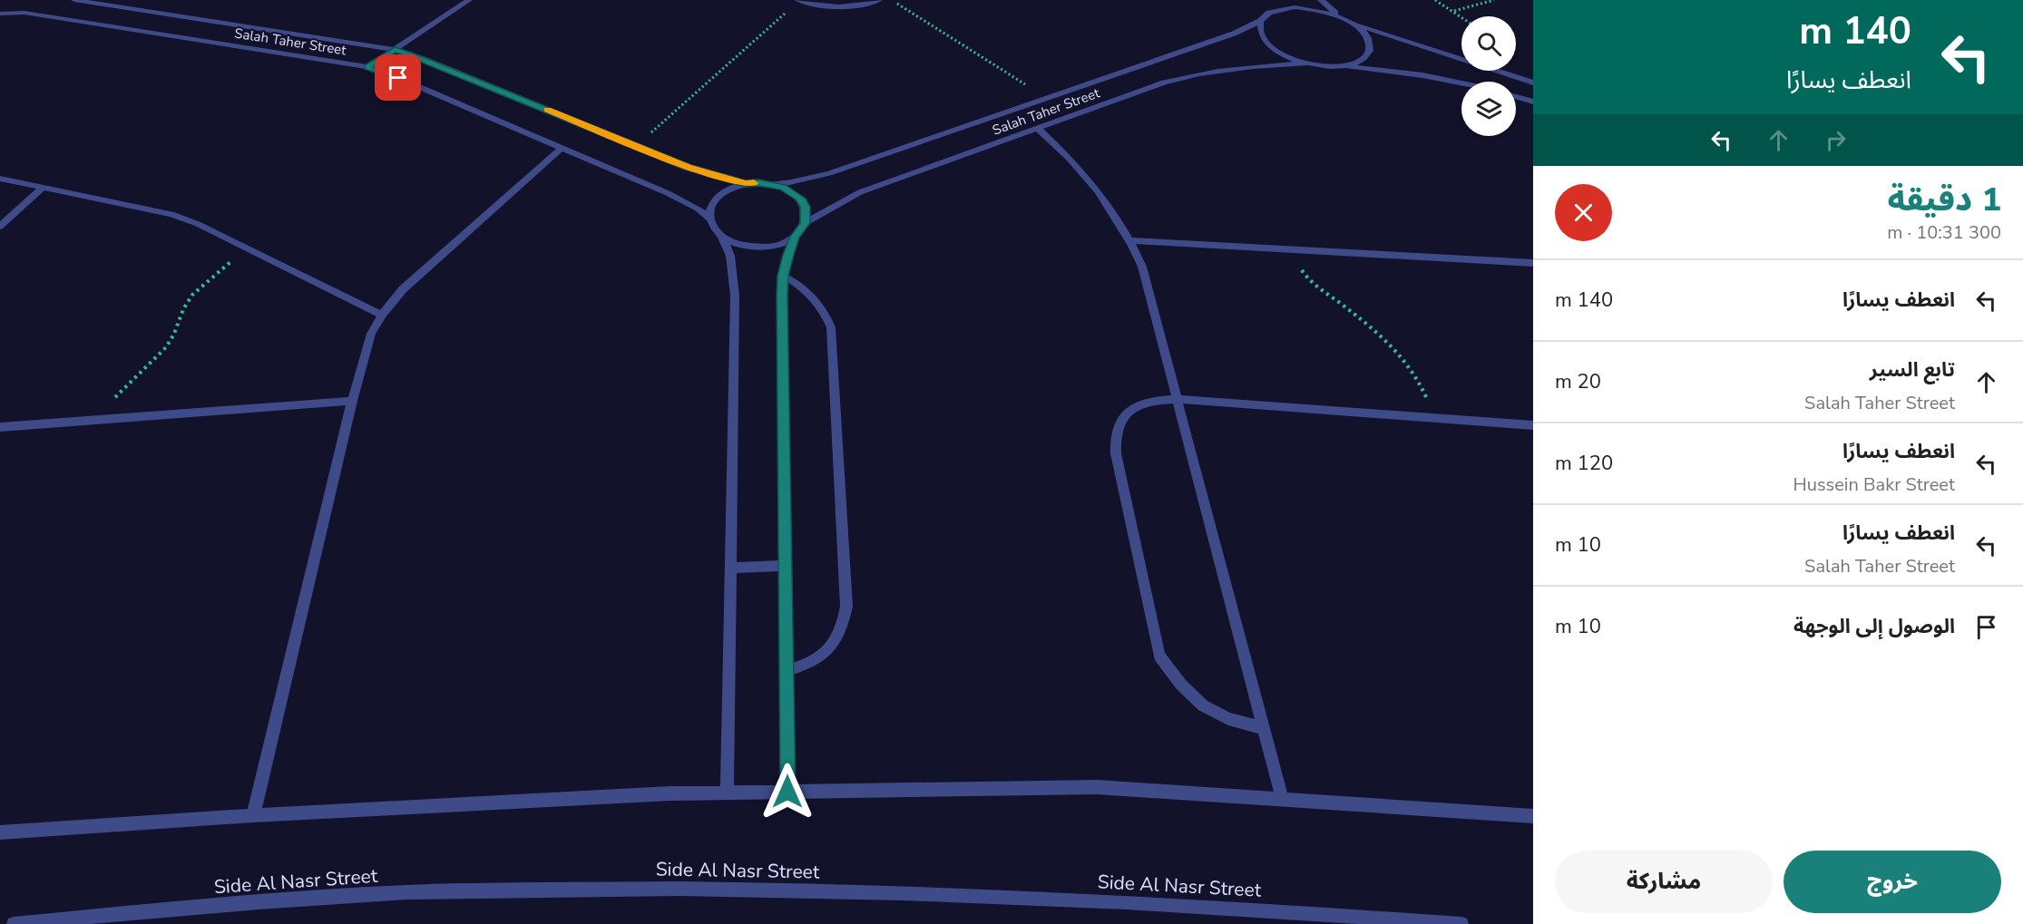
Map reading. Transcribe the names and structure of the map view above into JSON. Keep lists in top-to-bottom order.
{
  "streets": {
    "street": ["Salah Taher Street", "Side Al Nasr Street"]
  },
  "page": {
    "turn": ["140 m", "انعطف يسارًا"],
    "heading": ["1 دقيقة", "300 m · 10:31"],
    "list": [
      {
        "name": "انعطف يسارًا",
        "value": "140 m"
      },
      {
        "name": "تابع السير",
        "note": "Salah Taher Street",
        "value": "20 m"
      },
      {
        "name": "انعطف يسارًا",
        "note": "Hussein Bakr Street",
        "value": "120 m"
      },
      {
        "name": "انعطف يسارًا",
        "note": "Salah Taher Street",
        "value": "10 m"
      },
      {
        "name": "الوصول إلى الوجهة",
        "value": "10 m"
      }
    ],
    "buttons": ["خروج", "مشاركة"]
  }
}
